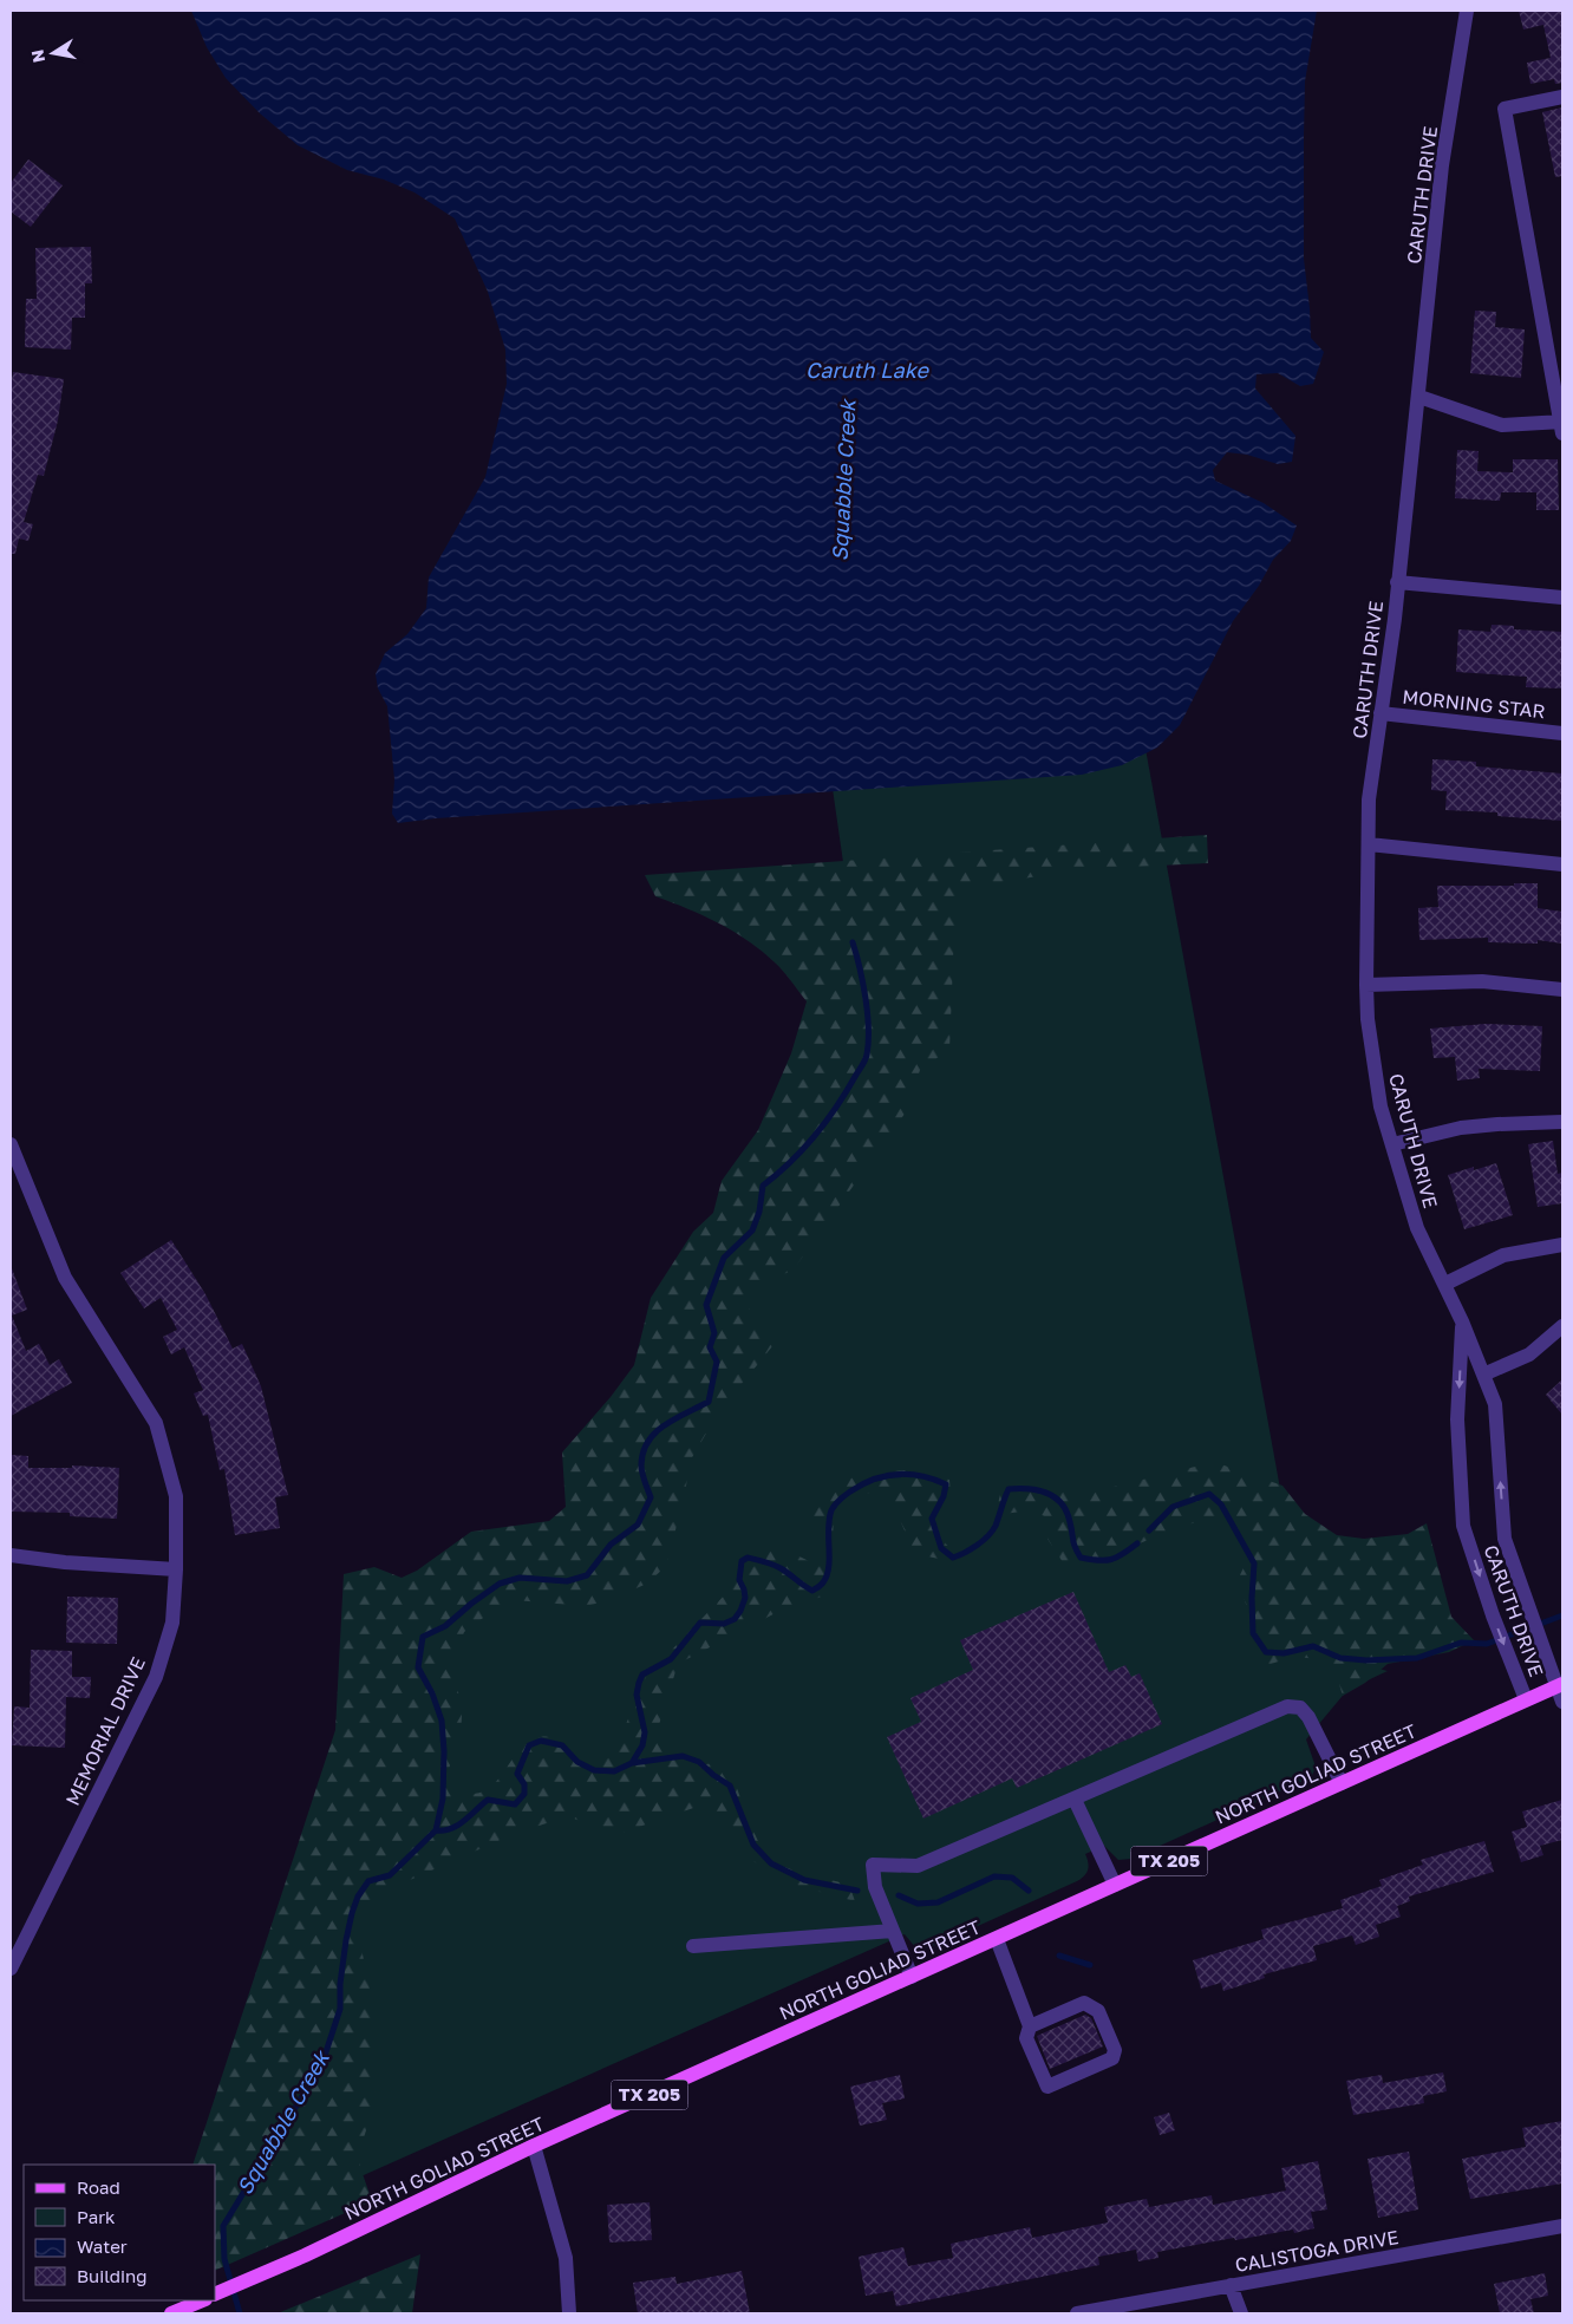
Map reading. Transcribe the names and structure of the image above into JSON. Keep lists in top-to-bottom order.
{
  "streets": {
    "main road": ["NORTH GOLIAD STREET", "TX 205"],
    "street": [
      "CARUTH DRIVE",
      "MORNING STAR",
      "MEMORIAL DRIVE",
      "CALISTOGA DRIVE"
    ]
  },
  "crossings": [
    ["CARUTH DRIVE", "MORNING STAR"],
    ["CARUTH DRIVE", "NORTH GOLIAD STREET"]
  ],
  "water": ["Caruth Lake", "Squabble Creek"],
  "legend": [
    "Road",
    "Park",
    "Water",
    "Building"
  ],
  "north": "left"
}
